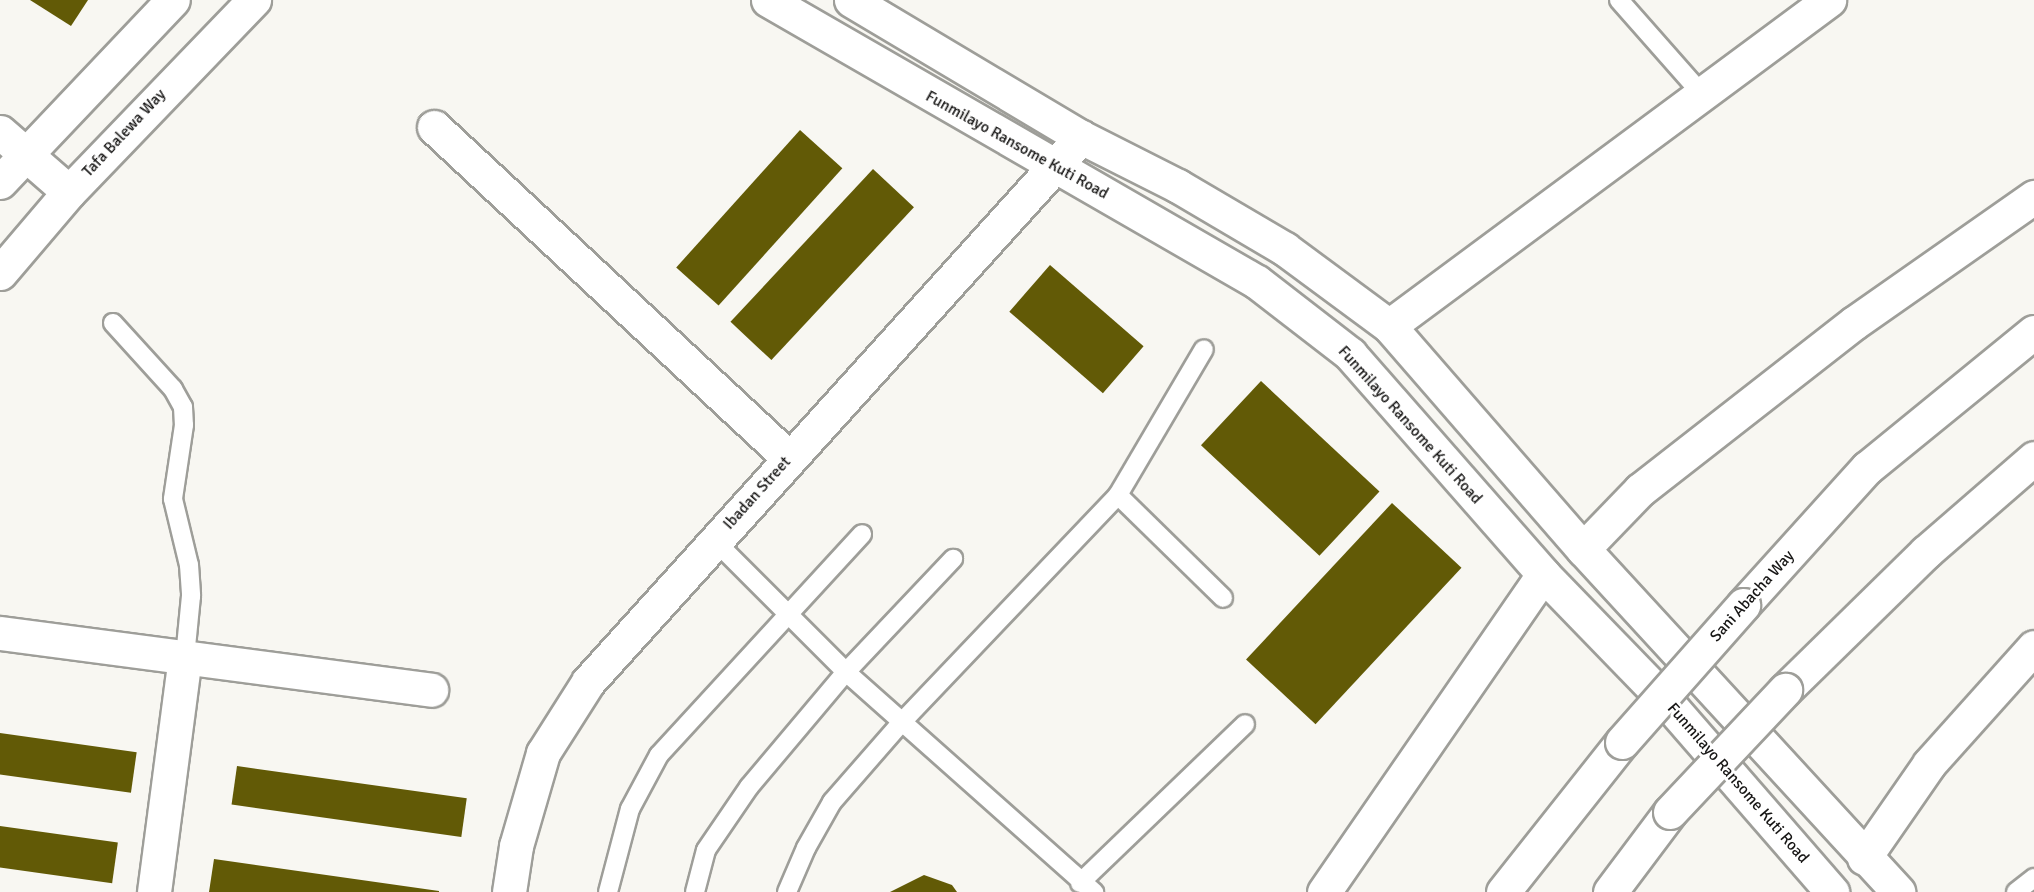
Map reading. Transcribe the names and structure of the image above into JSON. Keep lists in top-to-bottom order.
{
  "streets": {
    "main road": [
      "Tafa Balewa Way",
      "Funmilayo Ransome Kuti Road",
      "Ibadan Street",
      "Sani Abacha Way"
    ]
  },
  "crossings": [
    ["Funmilayo Ransome Kuti Road", "Ibadan Street"]
  ]
}
